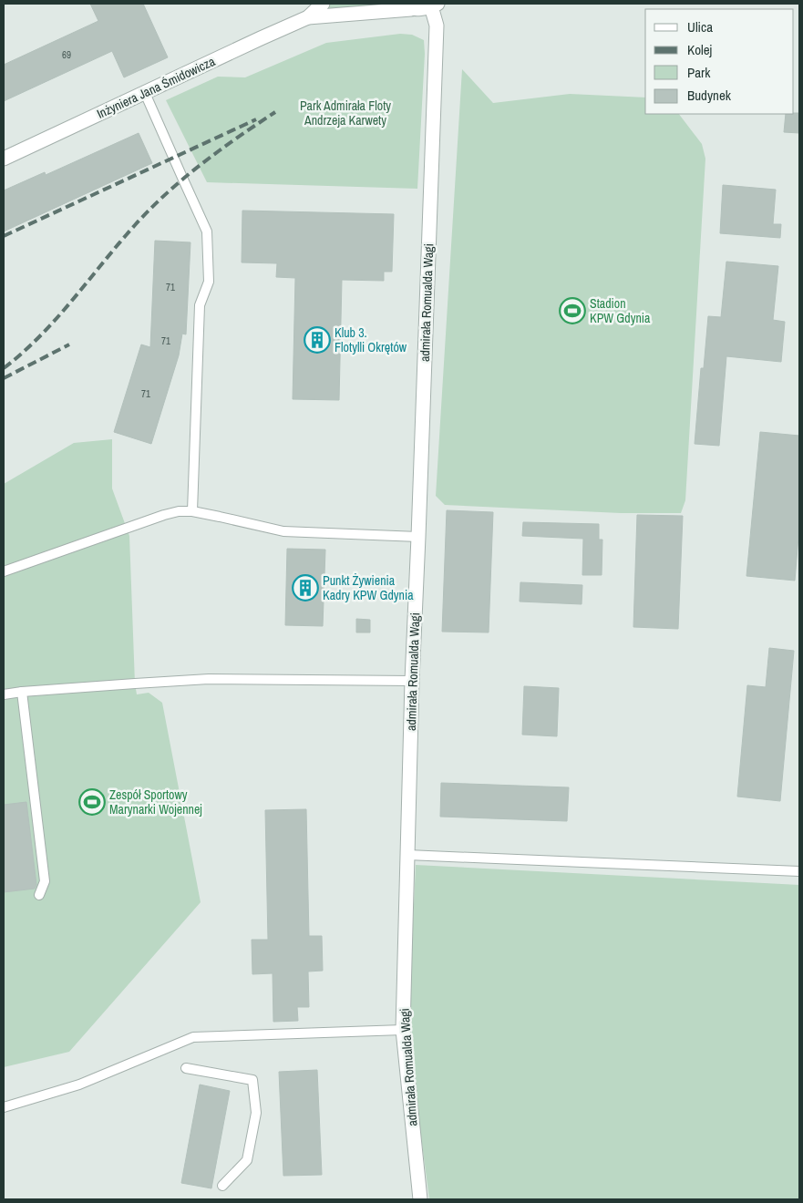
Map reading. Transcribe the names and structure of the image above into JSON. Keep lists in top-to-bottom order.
{
  "streets": {
    "street": ["Inżyniera Jana Śmidowicza", "admirała Romualda Wagi"]
  },
  "crossings": [
    ["Inżyniera Jana Śmidowicza", "admirała Romualda Wagi"]
  ],
  "parks": ["Park Admirała Floty Andrzeja Karwety"],
  "places": {
    "sports": ["Stadion KPW Gdynia", "Zespół Sportowy Marynarki Wojennej"],
    "building": ["Klub 3. Flotylli Okrętów", "Punkt Żywienia Kadry KPW Gdynia"]
  },
  "house_numbers": [
    "69",
    "71",
    "71",
    "71"
  ],
  "legend": [
    "Ulica",
    "Kolej",
    "Park",
    "Budynek"
  ]
}
